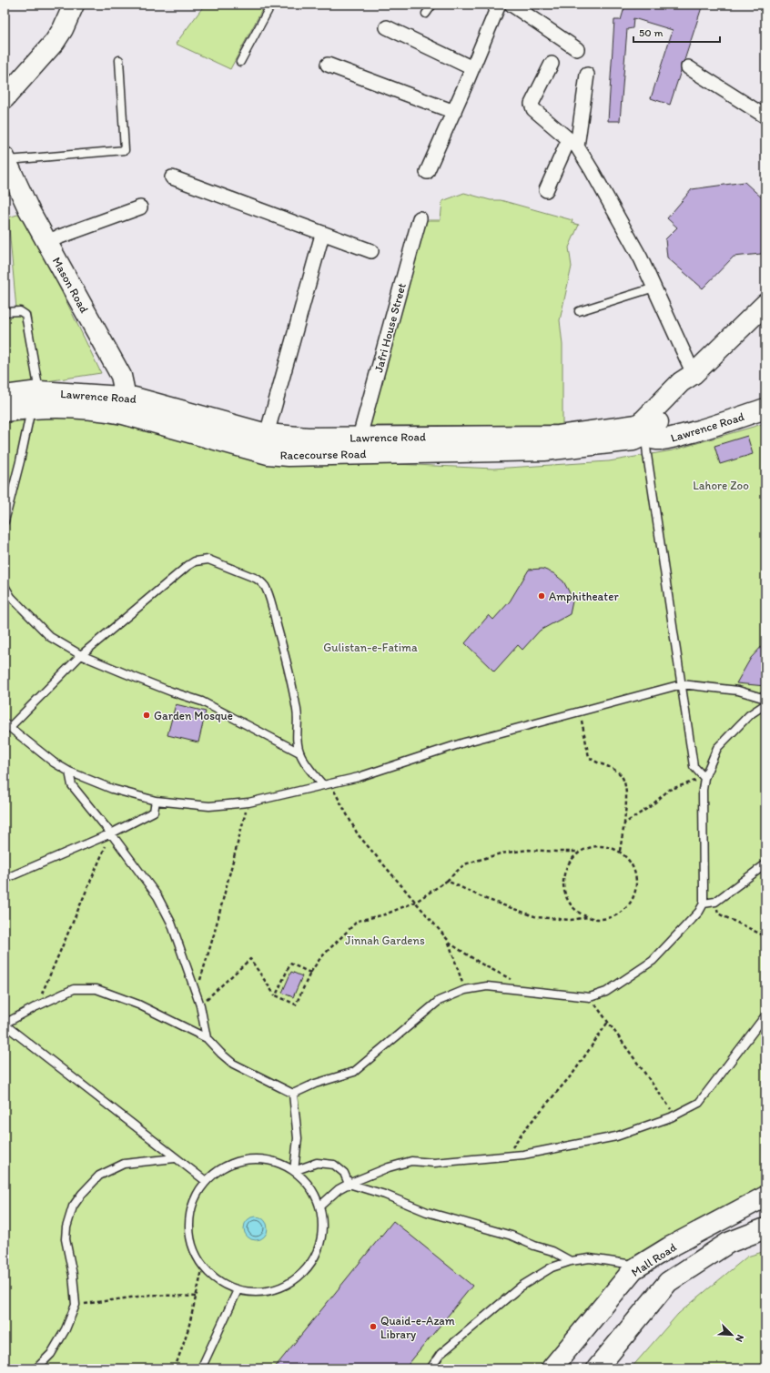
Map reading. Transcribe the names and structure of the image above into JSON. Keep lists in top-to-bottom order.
{
  "streets": {
    "main road": [
      "Mason Road",
      "Lawrence Road",
      "Racecourse Road",
      "Mall Road"
    ],
    "street": ["Jafri House Street"]
  },
  "crossings": [
    ["Mason Road", "Lawrence Road"],
    ["Mason Road", "Racecourse Road"],
    ["Jafri House Street", "Lawrence Road"],
    ["Lawrence Road", "Racecourse Road"]
  ],
  "parks": ["Lahore Zoo", "Gulistan-e-Fatima", "Jinnah Gardens"],
  "places": ["Amphitheater", "Garden Mosque", "Quaid-e-Azam Library"],
  "scale_bar": "50 m",
  "north": "bottom right"
}
